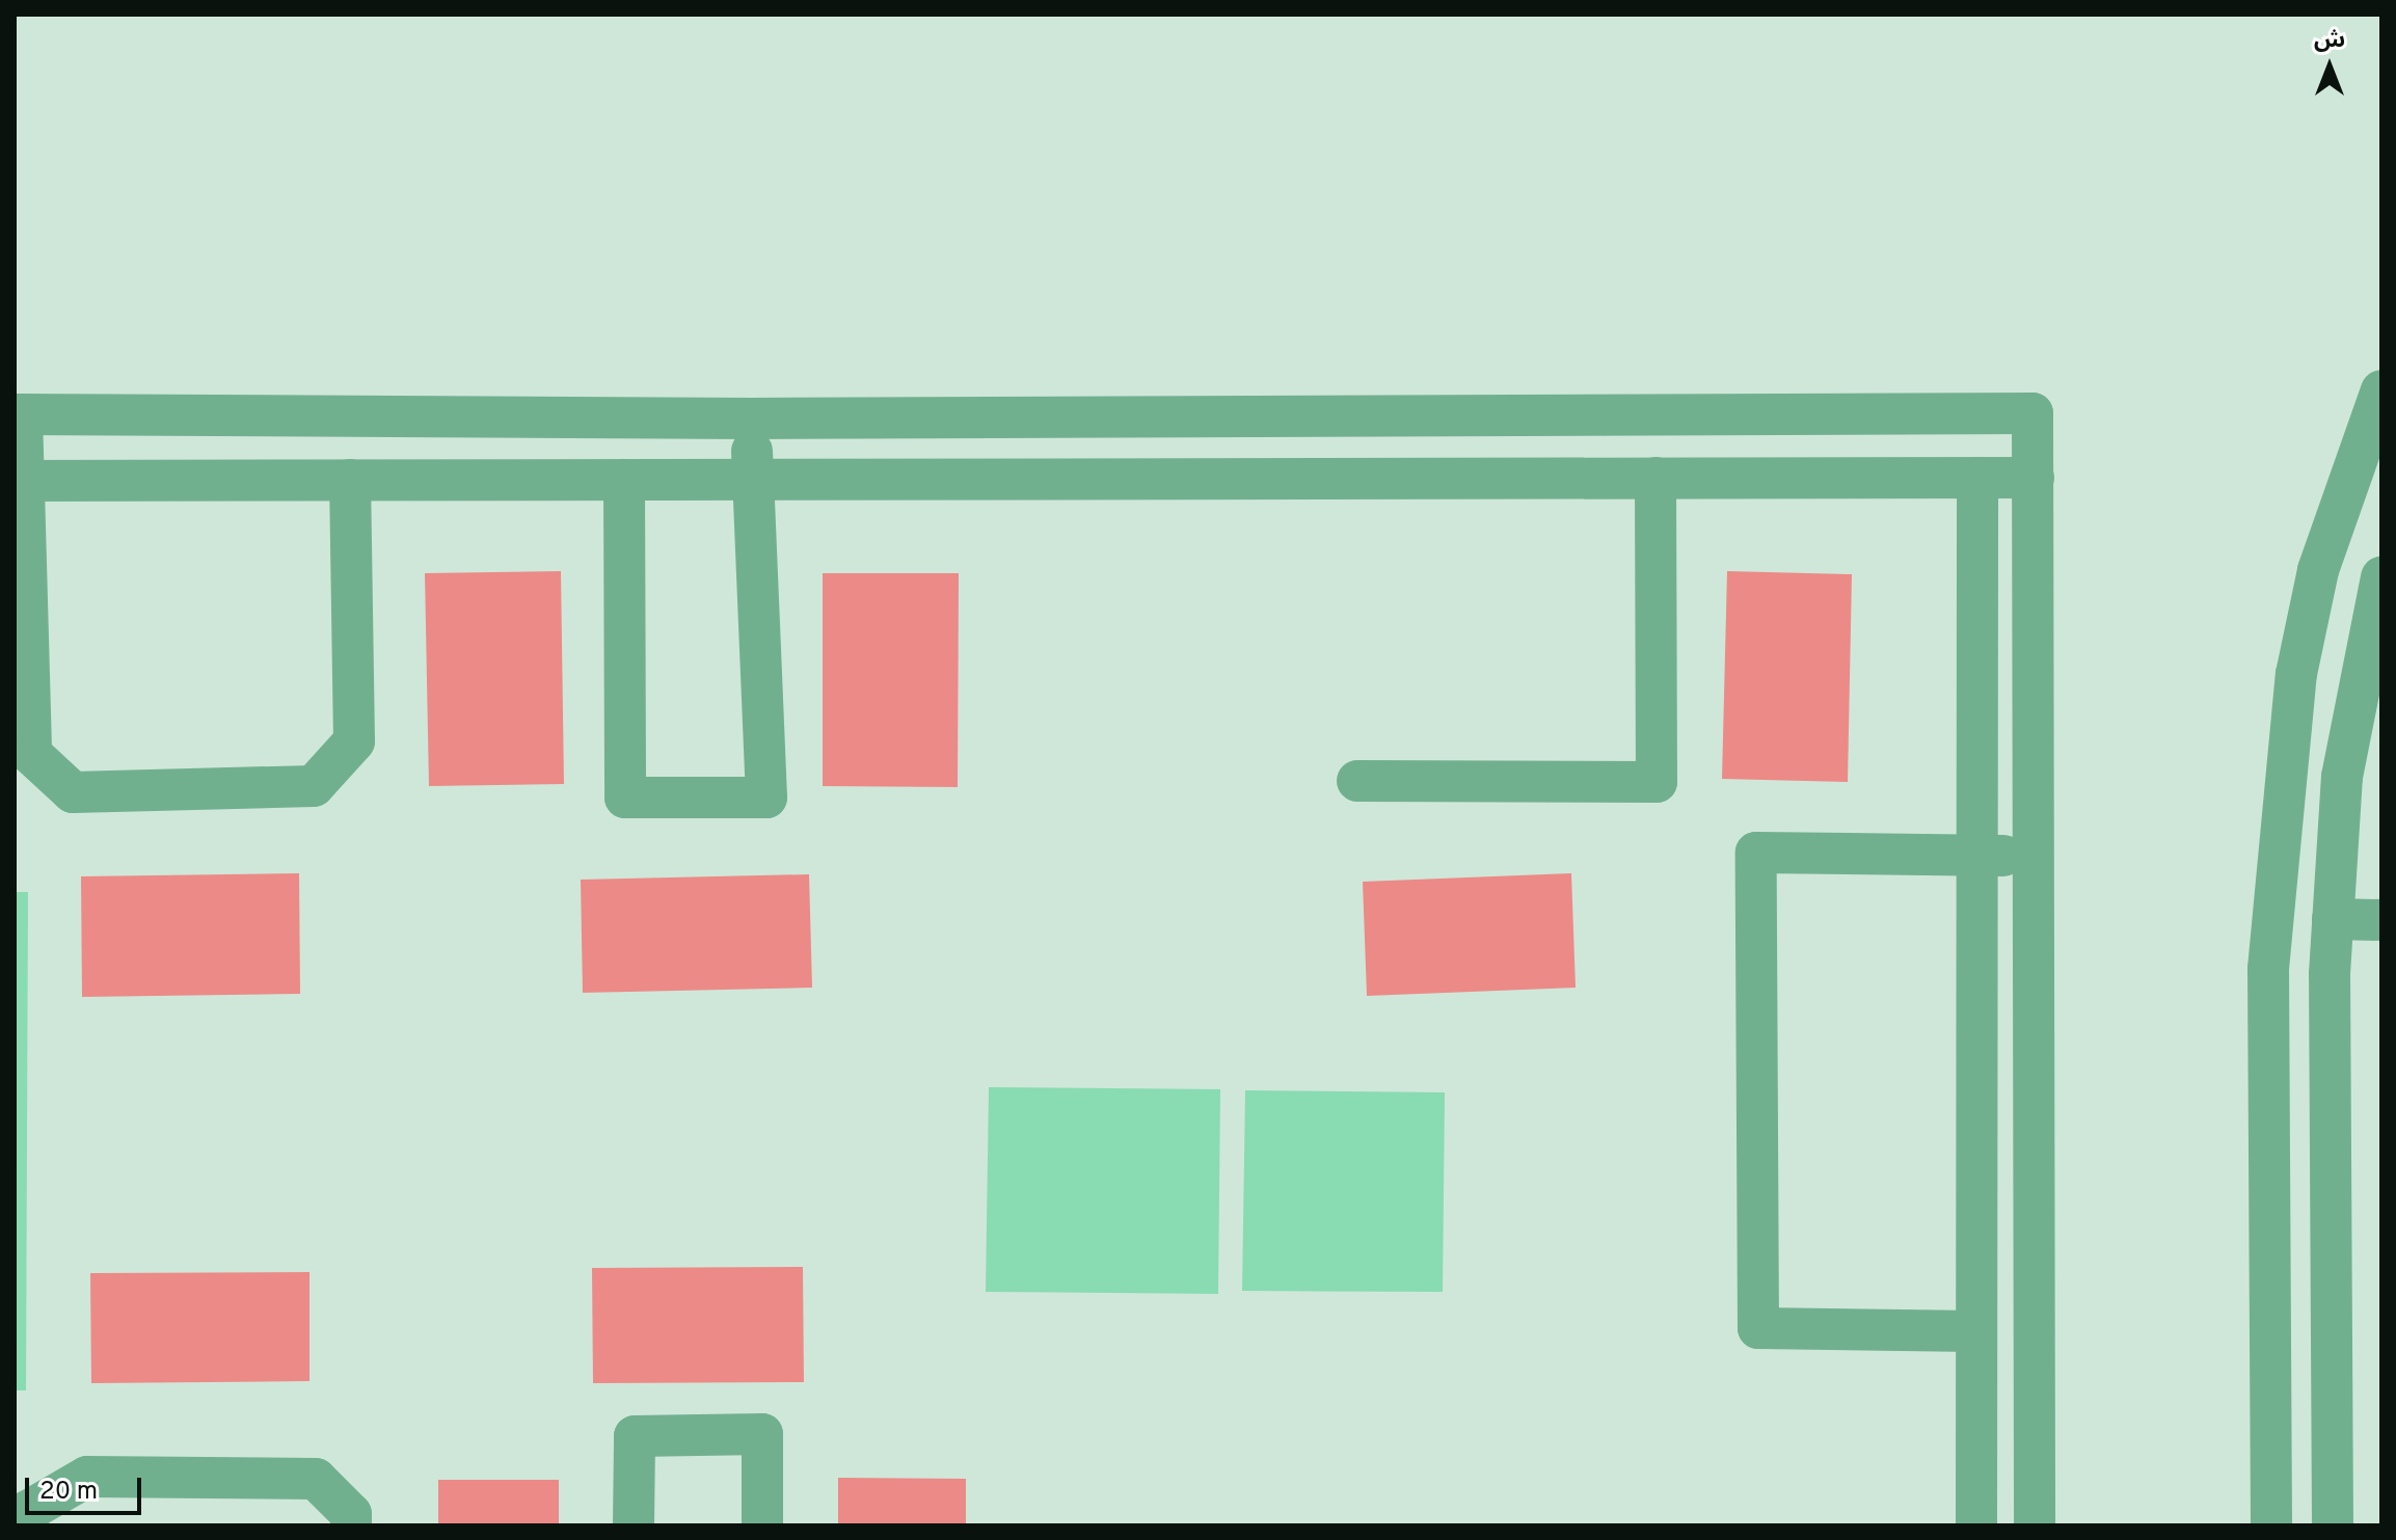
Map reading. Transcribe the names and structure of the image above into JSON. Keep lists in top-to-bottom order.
{
  "scale_bar": "20 m",
  "north": "top"
}
